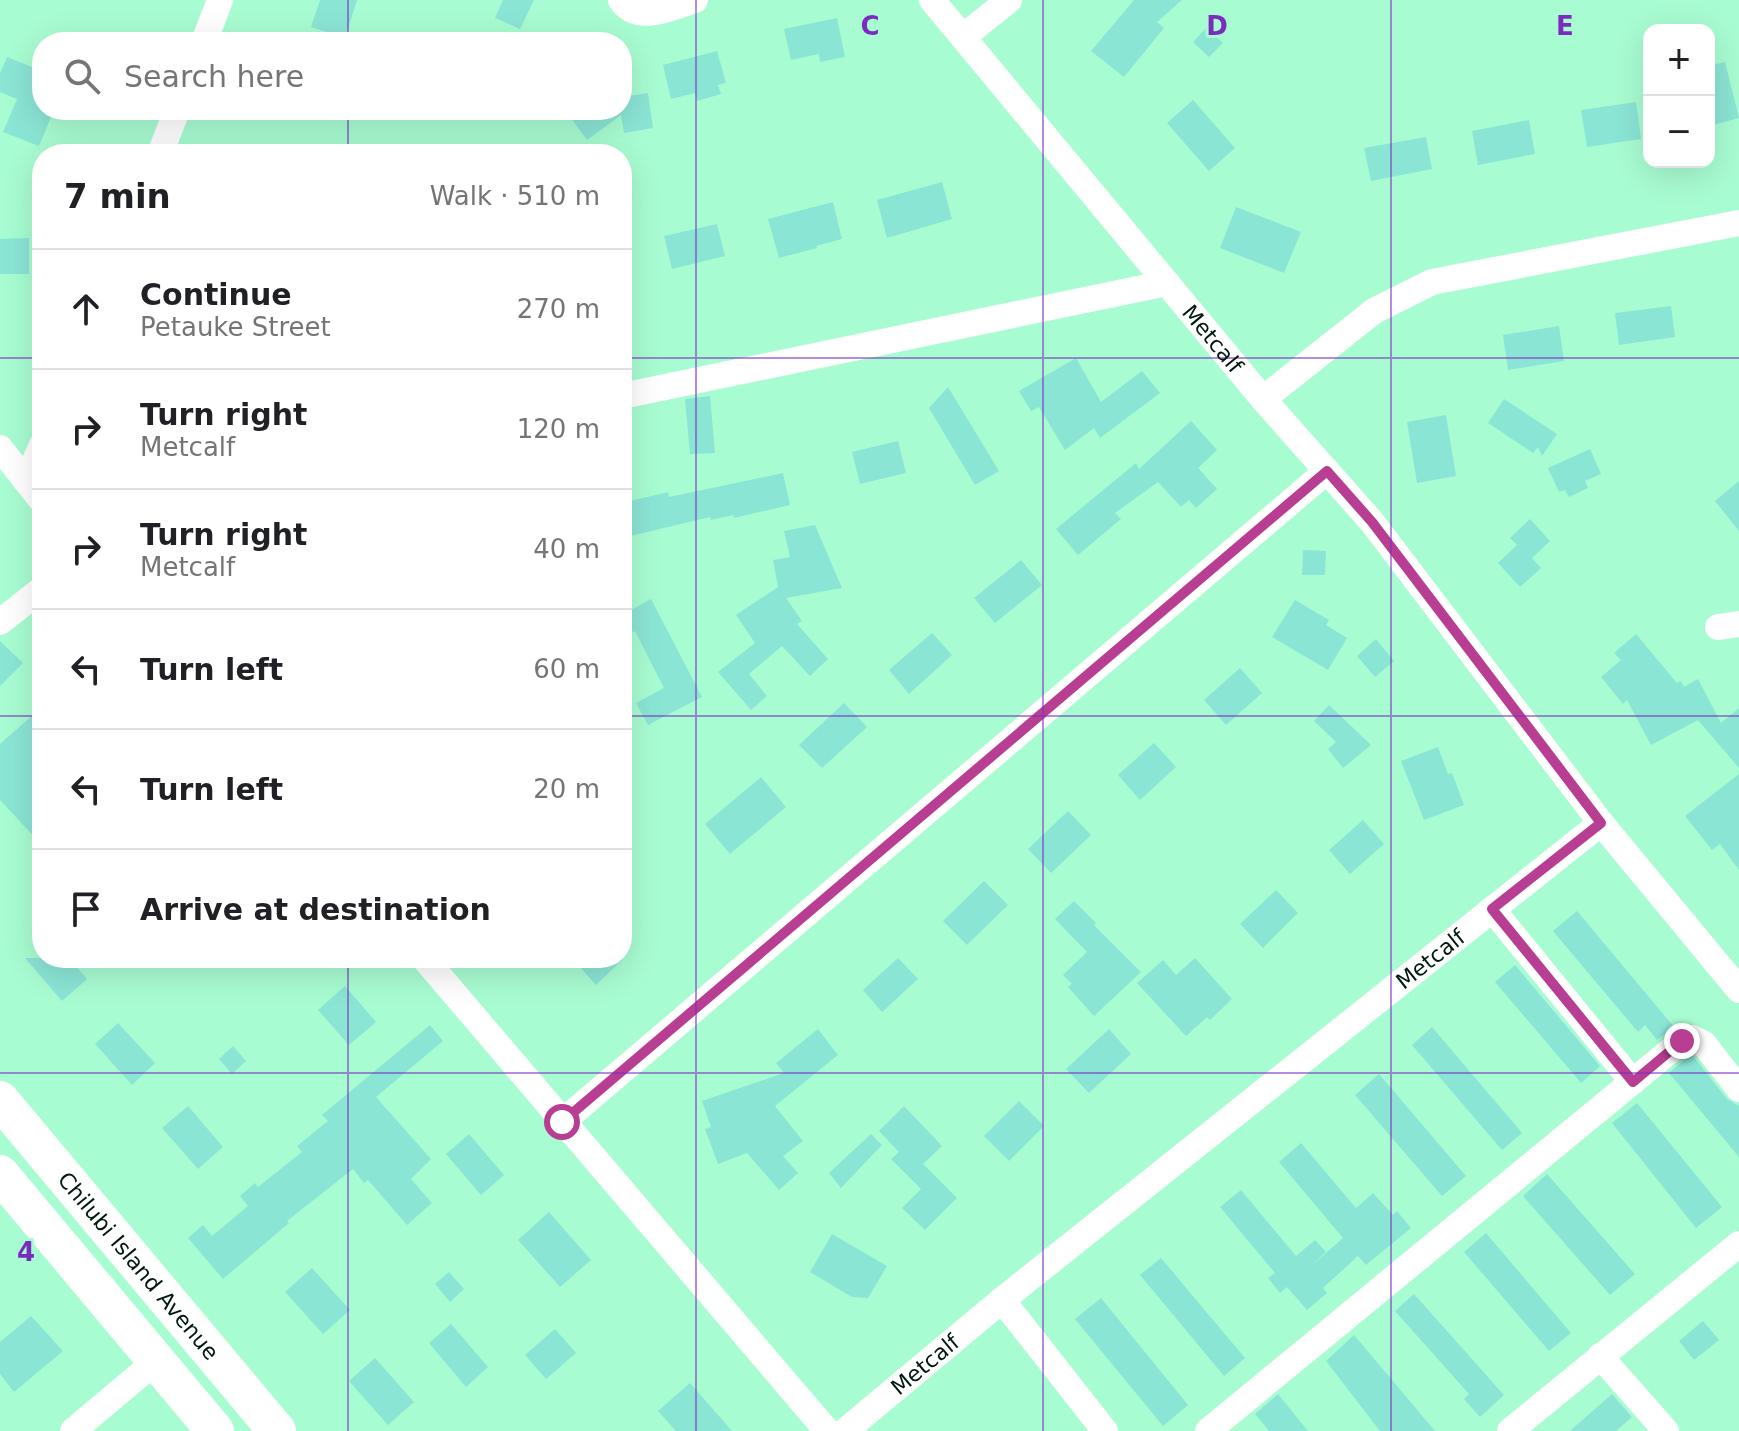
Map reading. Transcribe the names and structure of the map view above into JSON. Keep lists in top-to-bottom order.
{
  "streets": {
    "street": ["Metcalf", "Chilubi Island Avenue"]
  },
  "page": {
    "map_buttons": ["+", "−"],
    "search": "Search here",
    "heading": ["7 min", "Walk · 510 m"],
    "list": [
      ["Continue", "Petauke Street", "270 m"],
      ["Turn right", "Metcalf", "120 m"],
      ["Turn right", "Metcalf", "40 m"],
      ["Turn left", "60 m"],
      ["Turn left", "20 m"],
      "Arrive at destination"
    ]
  },
  "grid": {
    "columns": ["C", "D", "E"],
    "rows": ["4"]
  }
}
